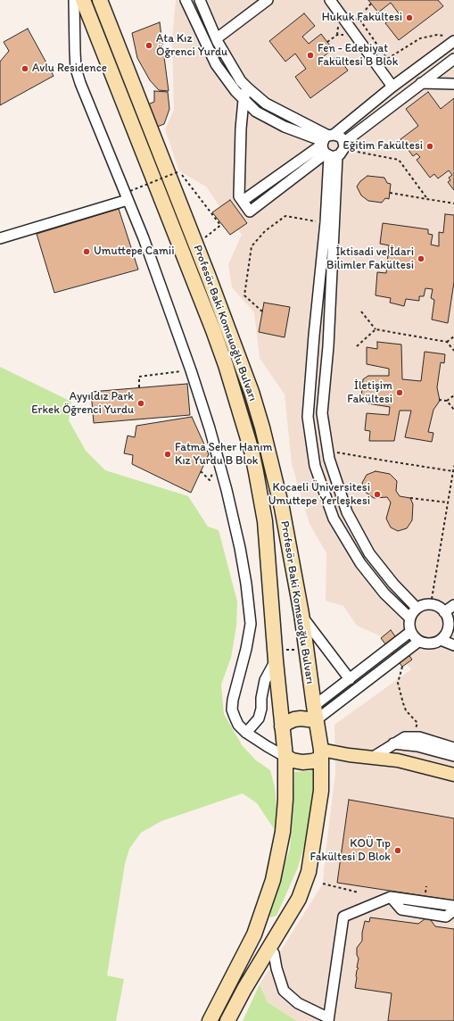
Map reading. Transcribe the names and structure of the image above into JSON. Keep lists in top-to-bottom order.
{
  "streets": {
    "highway": ["Profesör Baki Komsuoğlu Bulvarı"]
  },
  "places": [
    "Hukuk Fakültesi",
    "Ata Kız Öğrenci Yurdu",
    "Fen - Edebiyat Fakültesi B Blok",
    "Avlu Residence",
    "Eğitim Fakültesi",
    "Umuttepe Camii",
    "İktisadi ve İdari Bilimler Fakültesi",
    "İletişim Fakültesi",
    "Ayyıldız Park Erkek Öğrenci Yurdu",
    "Fatma Seher Hanım Kız Yurdu B Blok",
    "Kocaeli Üniversitesi Umuttepe Yerleşkesi",
    "KOÜ Tıp Fakültesi D Blok"
  ]
}
